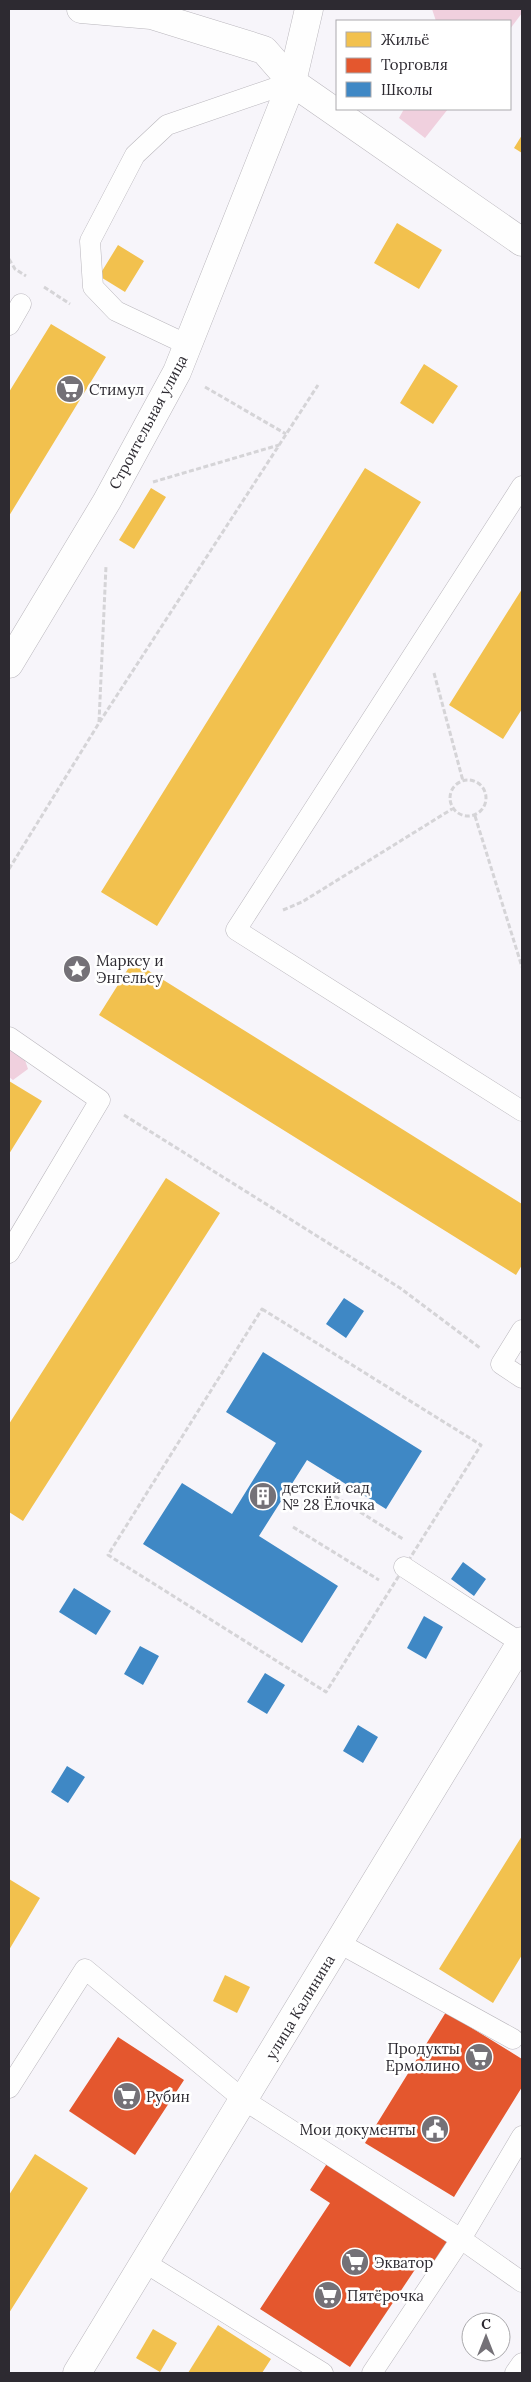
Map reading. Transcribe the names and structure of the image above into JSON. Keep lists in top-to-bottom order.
{
  "streets": {
    "street": ["Строительная улица", "улица Калинина"]
  },
  "places": {
    "supermarket": [
      "Стимул",
      "Продукты Ермолино",
      "Рубин",
      "Экватор",
      "Пятёрочка"
    ],
    "place": ["Марксу и Энгельсу"],
    "building": ["детский сад № 28 Ёлочка"],
    "public building": ["Мои документы"]
  },
  "legend": ["Жильё", "Торговля", "Школы"],
  "north": "top"
}
